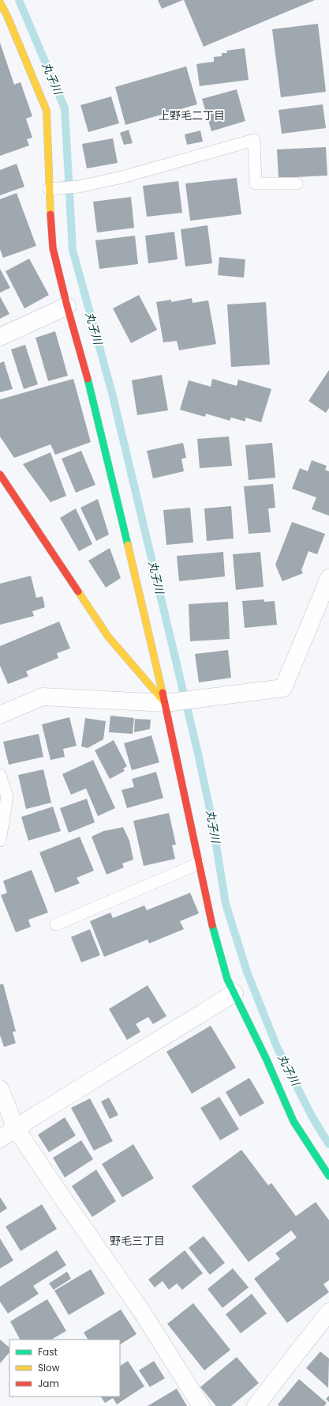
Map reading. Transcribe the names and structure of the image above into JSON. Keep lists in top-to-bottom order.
{
  "districts": ["上野毛二丁目", "野毛三丁目"],
  "water": ["丸子川"],
  "legend": ["Fast", "Slow", "Jam"]
}
